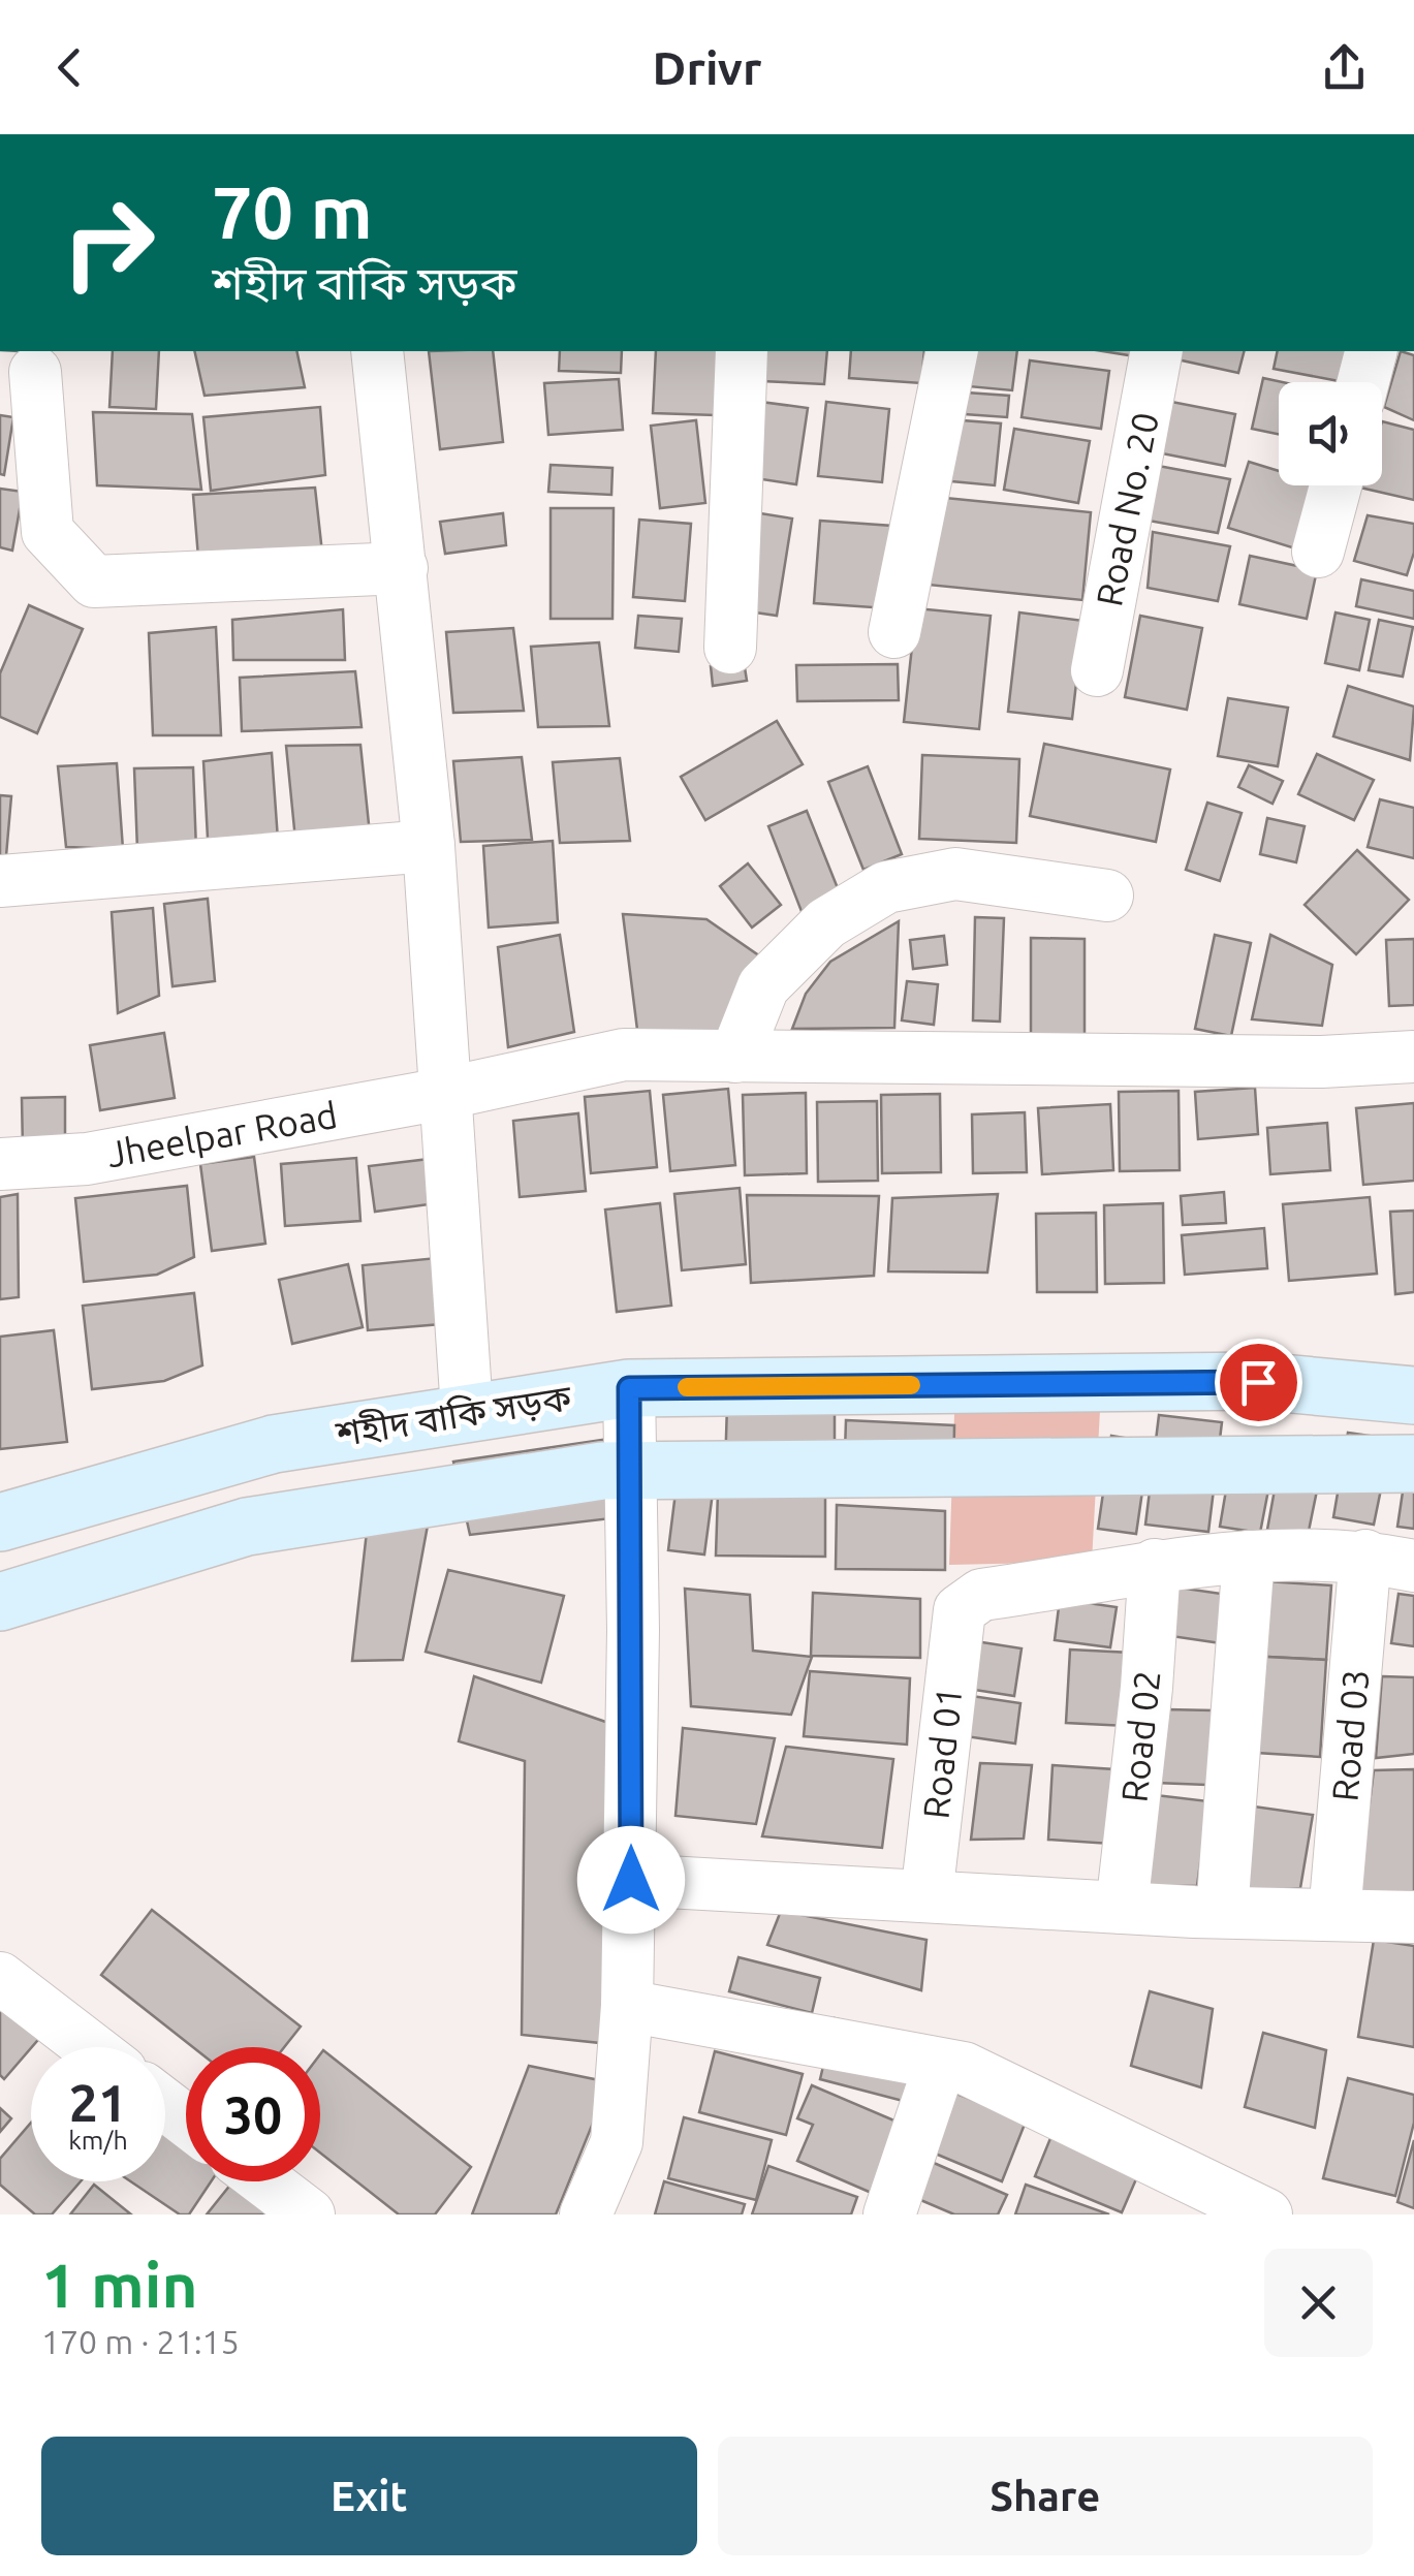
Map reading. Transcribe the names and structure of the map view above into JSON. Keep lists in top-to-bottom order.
{
  "streets": {
    "street": [
      "Road No. 20",
      "Jheelpar Road",
      "শহীদ বাকি সড়ক",
      "Road 03",
      "Road 02",
      "Road 01"
    ]
  },
  "crossings": [
    ["Road 02", "Road 01"]
  ],
  "page": {
    "header": "Drivr",
    "turn": ["70 m", "শহীদ বাকি সড়ক"],
    "speed": "21 km/h",
    "limit": "30",
    "heading": ["1 min", "170 m · 21:15"],
    "buttons": ["Exit", "Share"]
  }
}
